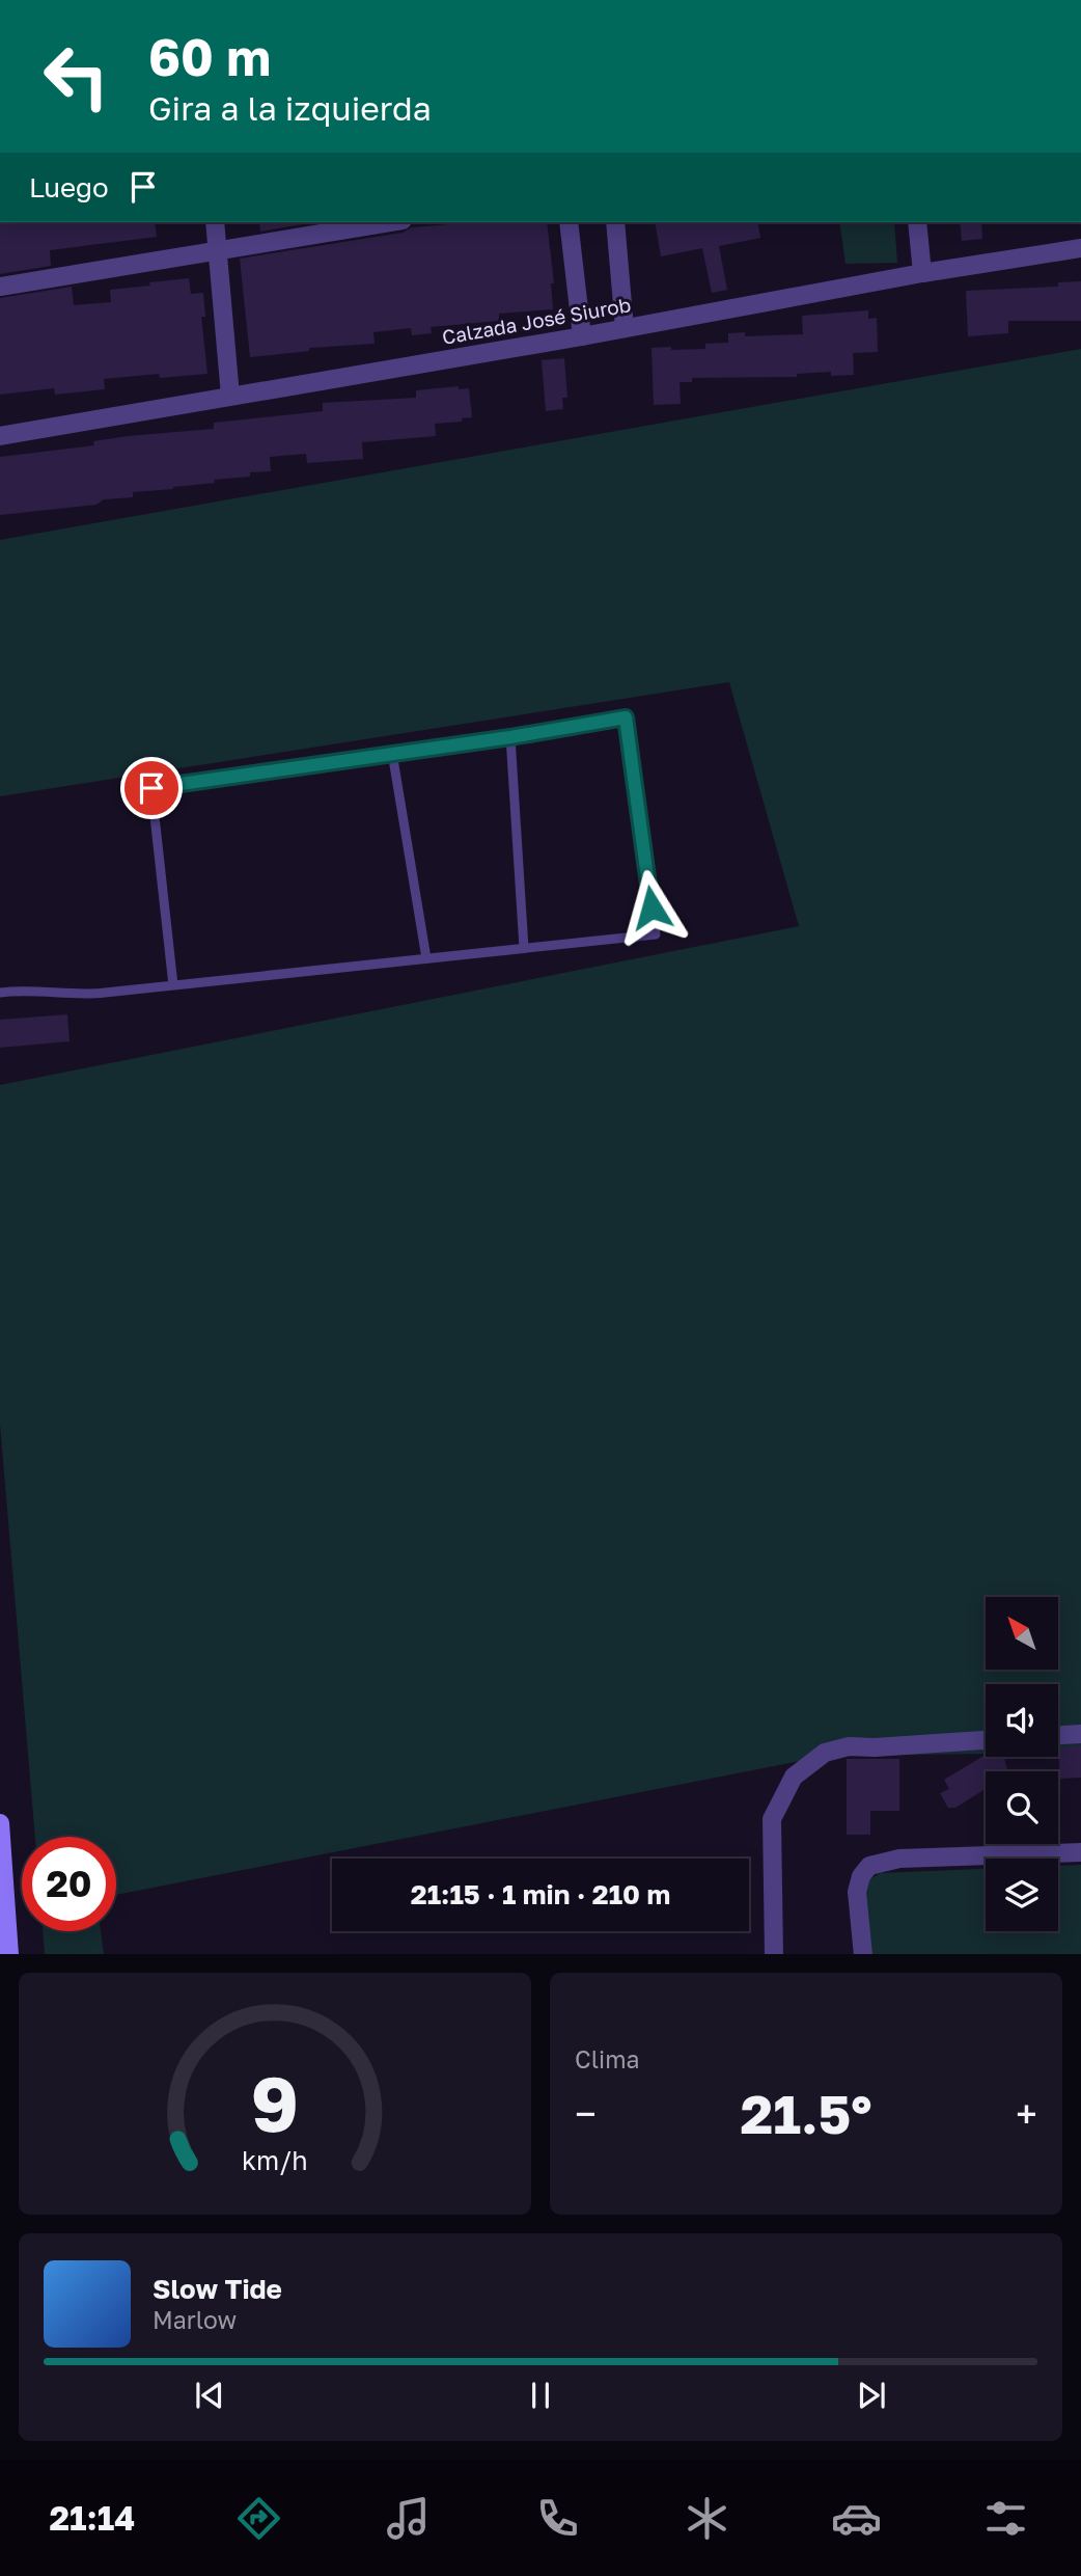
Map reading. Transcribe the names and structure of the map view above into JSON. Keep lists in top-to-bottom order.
{
  "streets": {
    "street": ["Calzada José Siurob"]
  },
  "north": "top left",
  "page": {
    "turn": ["60 m", "Gira a la izquierda"],
    "then": "Luego",
    "limit": "20",
    "trip": "21:15 · 1 min · 210 m",
    "tile": "Clima",
    "heat": ["−", "21.5°", "+"],
    "song": ["Slow Tide", "Marlow"],
    "tabs": "21:14",
    "gauge": ["9", "km/h"]
  }
}
